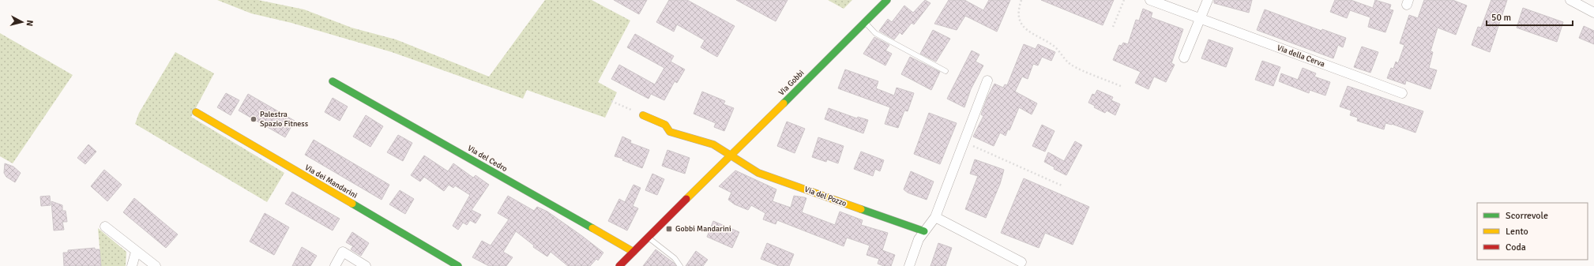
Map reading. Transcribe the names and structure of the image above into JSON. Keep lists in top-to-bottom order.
{
  "streets": {
    "street": [
      "Via della Cerva",
      "Via Gobbi",
      "Via del Cedro",
      "Via dei Mandarini",
      "Via del Pozzo"
    ]
  },
  "crossings": [
    ["Via Gobbi", "Via del Cedro"],
    ["Via Gobbi", "Via del Pozzo"]
  ],
  "places": {
    "other": ["Palestra Spazio Fitness"],
    "transit": ["Gobbi Mandarini"]
  },
  "legend": ["Scorrevole", "Lento", "Coda"],
  "scale_bar": "50 m",
  "north": "right"
}
